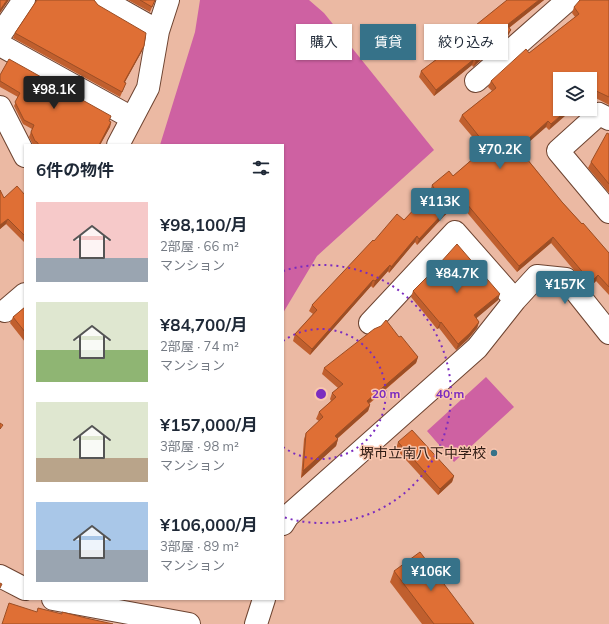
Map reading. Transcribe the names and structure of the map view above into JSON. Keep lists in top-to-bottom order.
{
  "places": ["堺市立南八下中学校"],
  "page": {
    "chip": ["購入", "賃貸", "絞り込み"],
    "price": [
      "¥98.1K",
      "¥70.2K",
      "¥113K",
      "¥84.7K",
      "¥157K",
      "¥106K"
    ],
    "heading": "6件の物件",
    "list": [
      {
        "name": "¥98,100/月",
        "note": "2部屋 · 66 m² · マンション"
      },
      {
        "name": "¥84,700/月",
        "note": "2部屋 · 74 m² · マンション"
      },
      {
        "name": "¥157,000/月",
        "note": "3部屋 · 98 m² · マンション"
      },
      {
        "name": "¥106,000/月",
        "note": "3部屋 · 89 m² · マンション"
      }
    ]
  },
  "rings": ["20 m", "40 m"]
}
